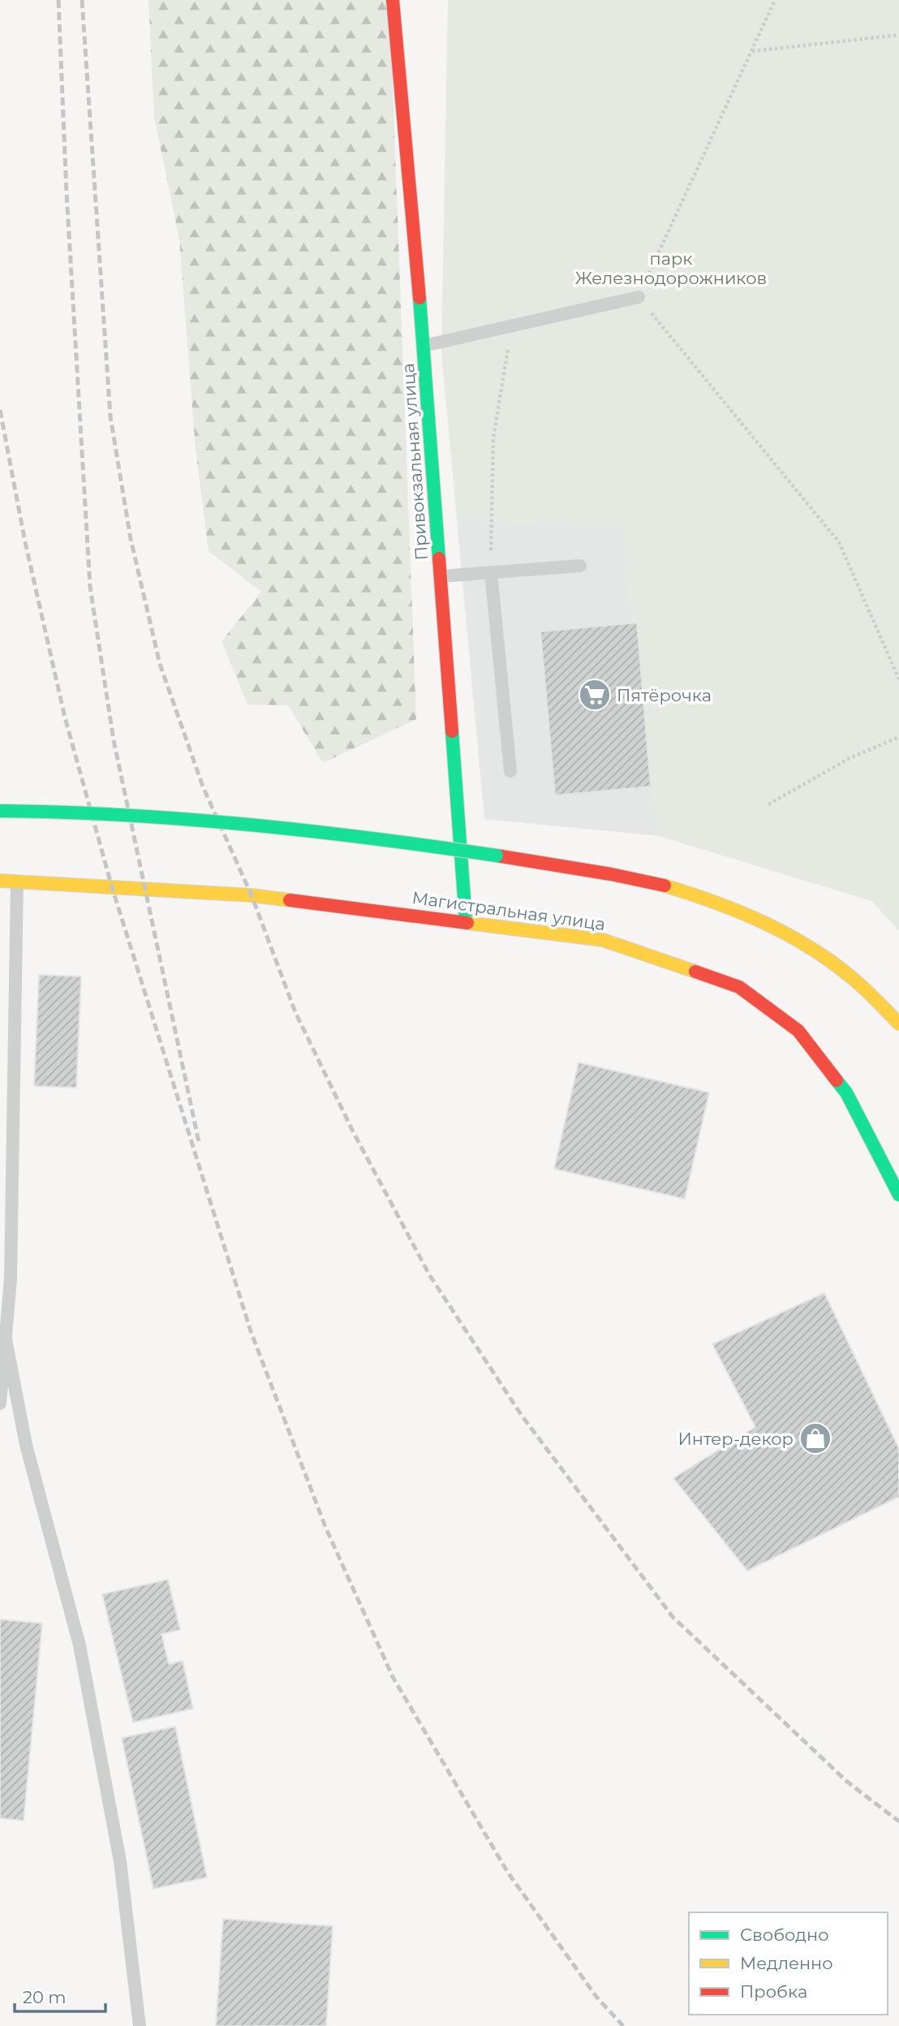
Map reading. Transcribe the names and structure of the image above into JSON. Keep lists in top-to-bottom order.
{
  "streets": {
    "street": ["Привокзальная улица", "Магистральная улица"]
  },
  "crossings": [
    ["Привокзальная улица", "Магистральная улица"]
  ],
  "parks": ["парк Железнодорожников"],
  "places": {
    "supermarket": ["Пятёрочка"],
    "shop": ["Интер-декор"]
  },
  "legend": ["Свободно", "Медленно", "Пробка"],
  "scale_bar": "20 m"
}
